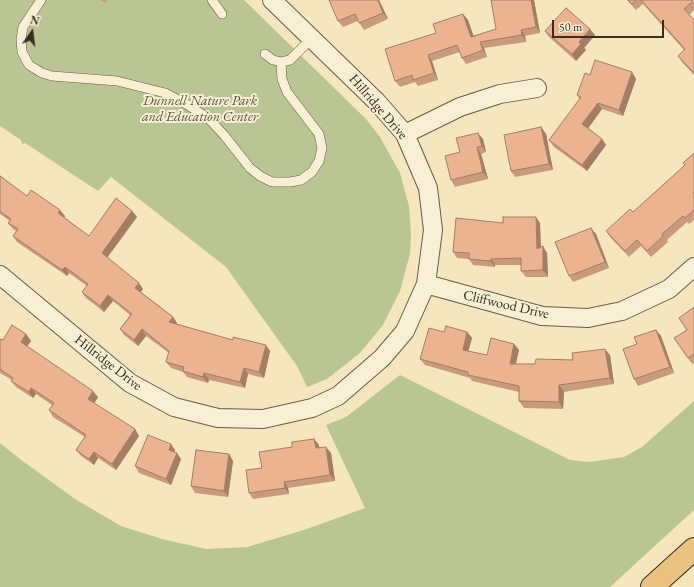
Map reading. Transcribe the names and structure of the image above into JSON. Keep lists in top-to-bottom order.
{
  "streets": {
    "street": ["Hillridge Drive", "Cliffwood Drive"]
  },
  "crossings": [
    ["Hillridge Drive", "Cliffwood Drive"]
  ],
  "parks": ["Dunnell Nature Park and Education Center"],
  "scale_bar": "50 m",
  "north": "top"
}
